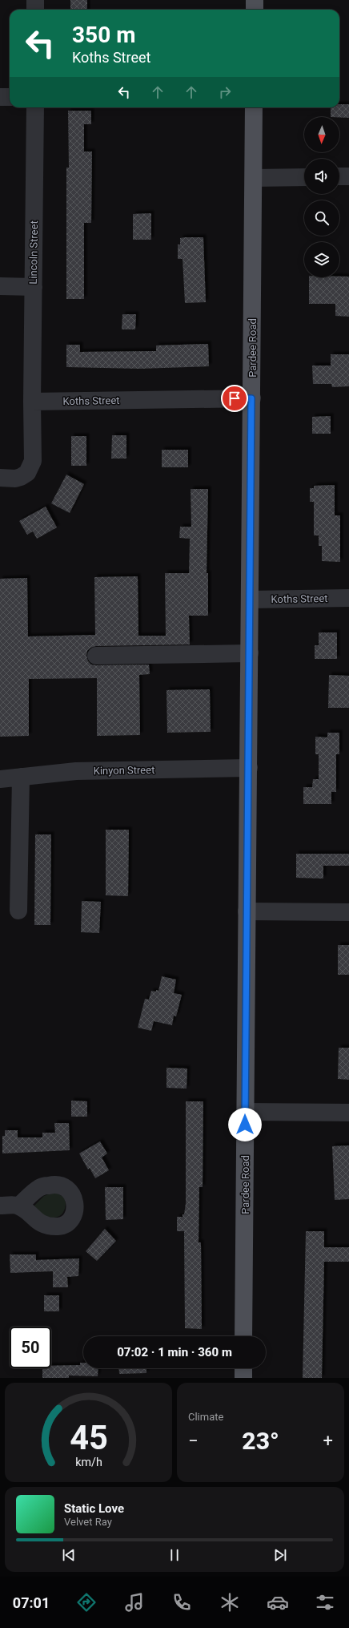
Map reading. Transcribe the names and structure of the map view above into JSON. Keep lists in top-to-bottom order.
{
  "streets": {
    "main road": ["Pardee Road"],
    "street": ["Lincoln Street", "Koths Street", "Kinyon Street"]
  },
  "crossings": [
    ["Lincoln Street", "Koths Street"],
    ["Pardee Road", "Koths Street"],
    ["Pardee Road", "Kinyon Street"]
  ],
  "north": "bottom",
  "page": {
    "turn": ["350 m", "Koths Street"],
    "limit": "50",
    "trip": "07:02 · 1 min · 360 m",
    "tile": "Climate",
    "heat": ["−", "23°", "+"],
    "song": ["Static Love", "Velvet Ray"],
    "tabs": "07:01",
    "gauge": ["45", "km/h"]
  }
}
